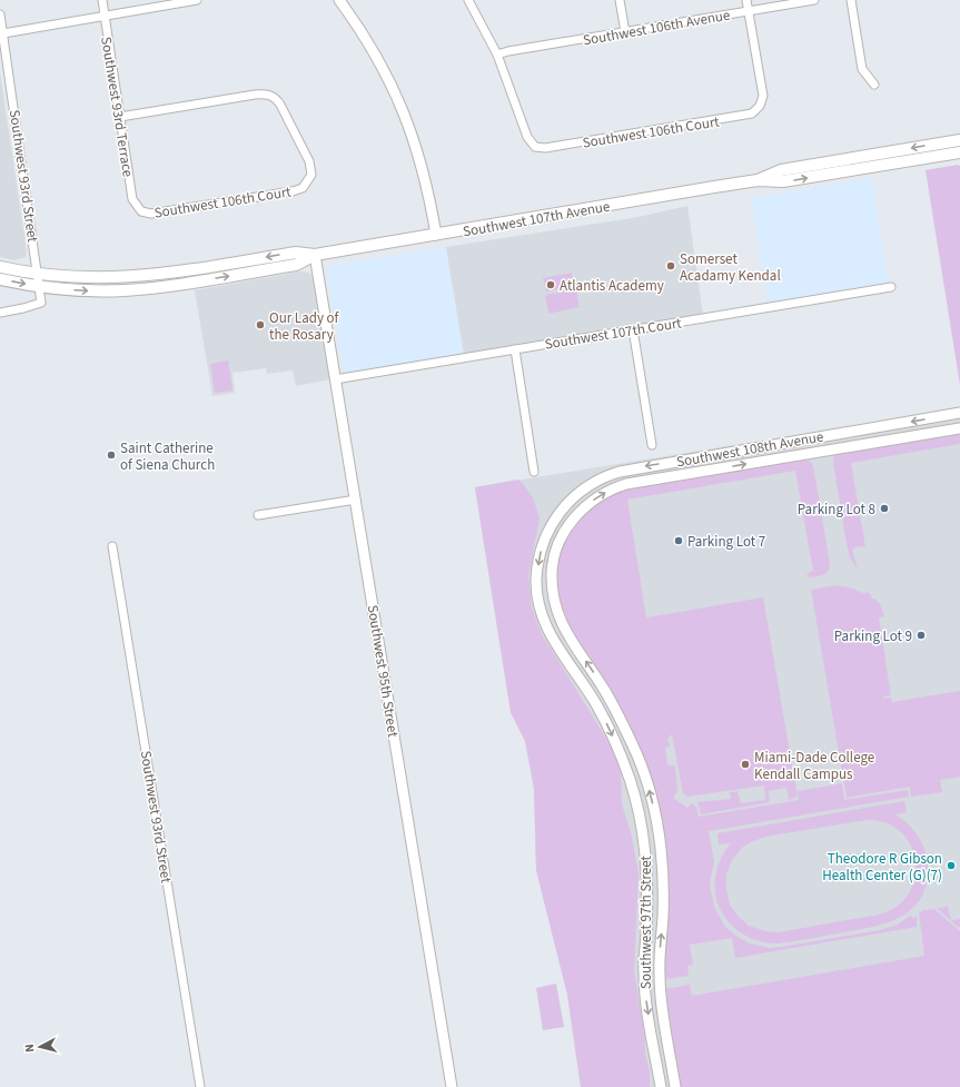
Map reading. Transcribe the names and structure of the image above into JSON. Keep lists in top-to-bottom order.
{
  "streets": {
    "main road": ["Southwest 107th Avenue"],
    "street": [
      "Southwest 106th Avenue",
      "Southwest 93rd Terrace",
      "Southwest 106th Court",
      "Southwest 93rd Street",
      "Southwest 107th Court",
      "Southwest 108th Avenue",
      "Southwest 95th Street",
      "Southwest 97th Street"
    ]
  },
  "crossings": [
    ["Southwest 106th Avenue", "Southwest 106th Court"],
    ["Southwest 93rd Terrace", "Southwest 106th Court"],
    ["Southwest 93rd Street", "Southwest 107th Avenue"],
    ["Southwest 107th Avenue", "Southwest 95th Street"],
    ["Southwest 107th Court", "Southwest 95th Street"],
    ["Southwest 108th Avenue", "Southwest 97th Street"]
  ],
  "places": [
    "Somerset Acadamy Kendal",
    "Atlantis Academy",
    "Our Lady of the Rosary",
    "Saint Catherine of Siena Church",
    "Parking Lot 8",
    "Parking Lot 7",
    "Parking Lot 9",
    "Miami-Dade College Kendall Campus",
    "Theodore R Gibson Health Center (G)(7)"
  ],
  "north": "left"
}
